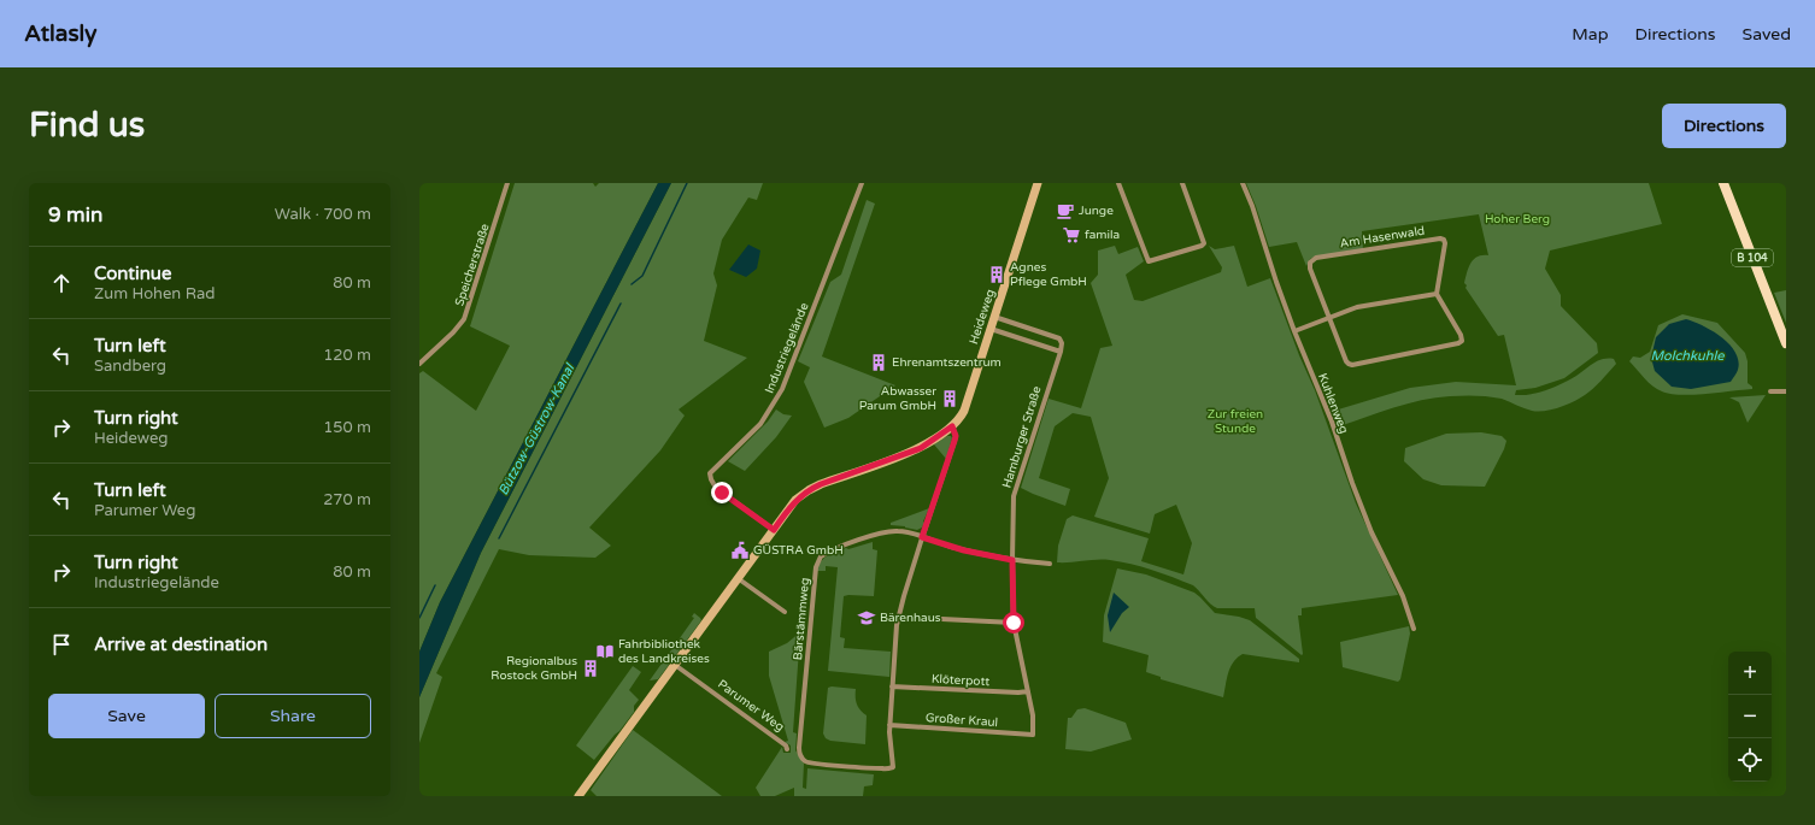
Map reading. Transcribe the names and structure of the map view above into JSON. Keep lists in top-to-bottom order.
{
  "streets": {
    "main road": ["B 104"],
    "street": [
      "Am Hasenwald",
      "Speicherstraße",
      "Heideweg",
      "Industriegelände",
      "Kuhlenweg",
      "Hamburger Straße",
      "Bärstämmweg",
      "Klöterpott",
      "Parumer Weg",
      "Großer Kraul"
    ]
  },
  "crossings": [
    ["Hamburger Straße", "Klöterpott"],
    ["Hamburger Straße", "Großer Kraul"],
    ["Bärstämmweg", "Klöterpott"],
    ["Bärstämmweg", "Großer Kraul"]
  ],
  "water": ["Molchkuhle", "Bützow-Güstrow-Kanal"],
  "parks": ["Hoher Berg", "Zur freien Stunde"],
  "places": {
    "cafe": ["Junge"],
    "supermarket": ["famila"],
    "building": [
      "Agnes Pflege GmbH",
      "Ehrenamtszentrum",
      "Abwasser Parum GmbH",
      "Regionalbus Rostock GmbH"
    ],
    "public building": ["GÜSTRA GmbH"],
    "school or university": ["Bärenhaus"],
    "library": ["Fahrbibliothek des Landkreises"]
  },
  "page": {
    "header": "Atlasly",
    "nav": ["Map", "Directions", "Saved"],
    "buttons": [
      "Directions",
      ["Save", "Share"]
    ],
    "title": "Find us",
    "heading": ["9 min", "Walk · 700 m"],
    "list": [
      ["Continue", "Zum Hohen Rad", "80 m"],
      ["Turn left", "Sandberg", "120 m"],
      ["Turn right", "Heideweg", "150 m"],
      ["Turn left", "Parumer Weg", "270 m"],
      ["Turn right", "Industriegelände", "80 m"],
      "Arrive at destination"
    ],
    "map_buttons": ["+", "−"]
  }
}
